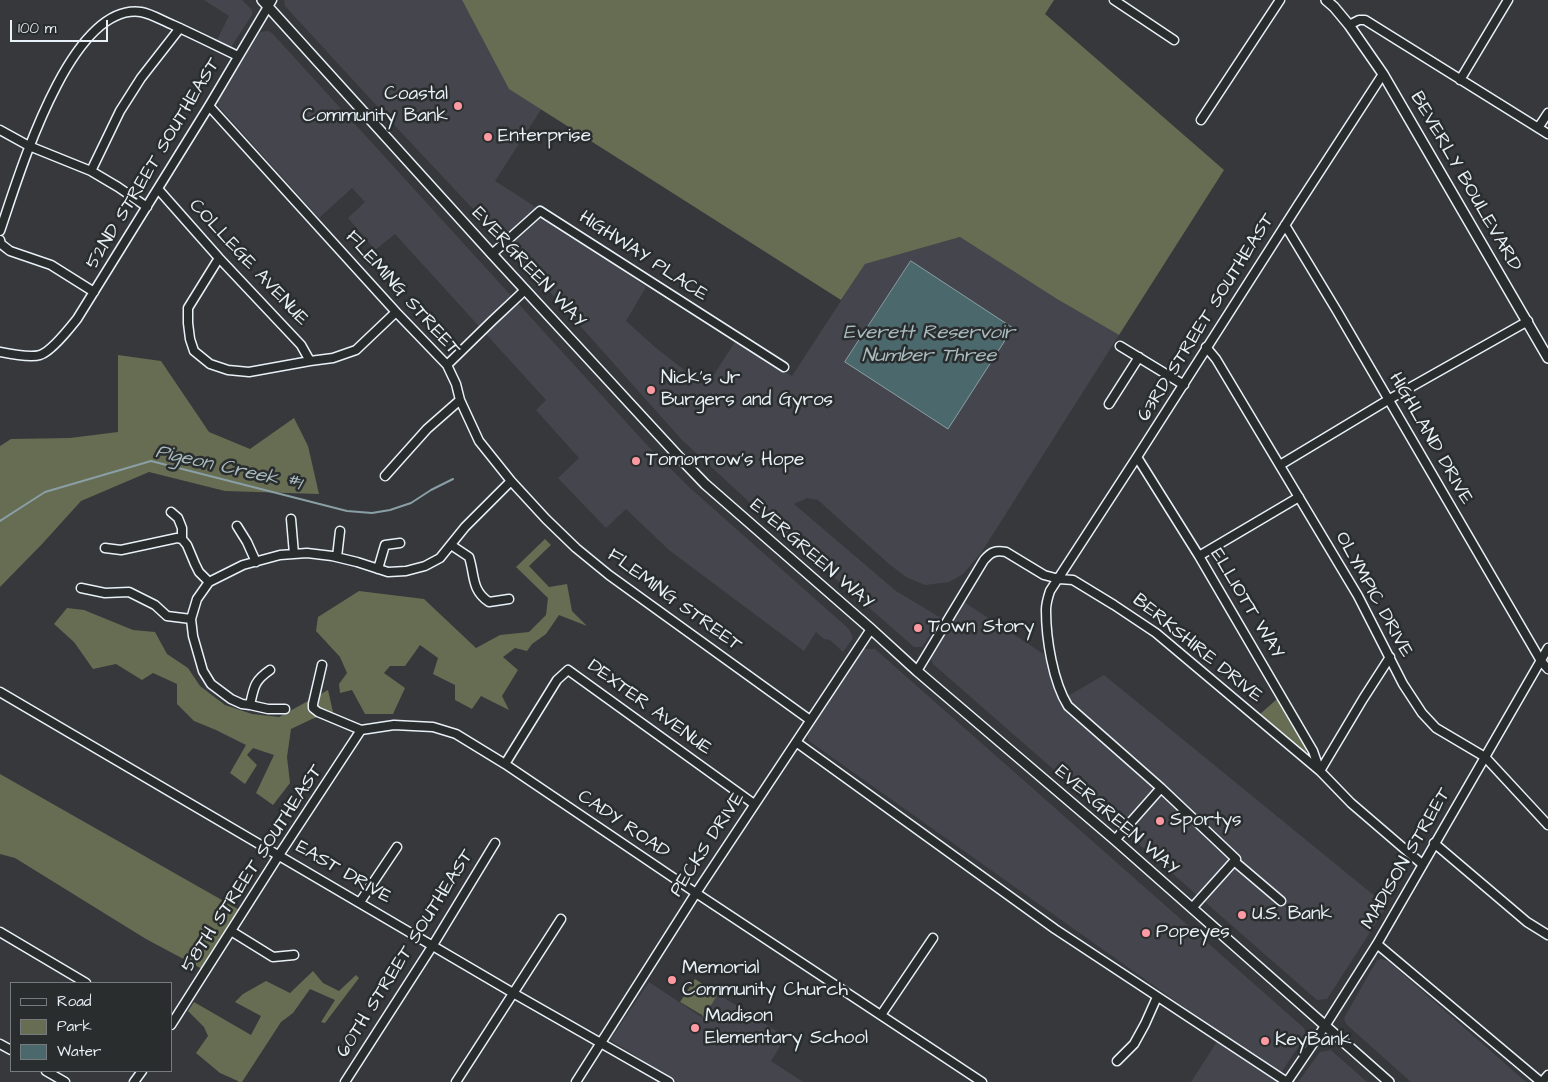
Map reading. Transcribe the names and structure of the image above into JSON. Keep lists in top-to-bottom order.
{
  "streets": {
    "main road": ["BEVERLY BOULEVARD", "EVERGREEN WAY"],
    "street": [
      "52ND STREET SOUTHEAST",
      "HIGHWAY PLACE",
      "COLLEGE AVENUE",
      "FLEMING STREET",
      "63RD STREET SOUTHEAST",
      "HIGHLAND DRIVE",
      "OLYMPIC DRIVE",
      "ELLIOTT WAY",
      "BERKSHIRE DRIVE",
      "DEXTER AVENUE",
      "CADY ROAD",
      "PECKS DRIVE",
      "MADISON STREET",
      "58TH STREET SOUTHEAST",
      "EAST DRIVE",
      "60TH STREET SOUTHEAST"
    ]
  },
  "crossings": [
    ["52ND STREET SOUTHEAST", "COLLEGE AVENUE"],
    ["52ND STREET SOUTHEAST", "EVERGREEN WAY"],
    ["52ND STREET SOUTHEAST", "FLEMING STREET"],
    ["BEVERLY BOULEVARD", "63RD STREET SOUTHEAST"],
    ["HIGHWAY PLACE", "EVERGREEN WAY"],
    ["EVERGREEN WAY", "BERKSHIRE DRIVE"],
    ["EVERGREEN WAY", "PECKS DRIVE"],
    ["EVERGREEN WAY", "MADISON STREET"],
    ["FLEMING STREET", "PECKS DRIVE"],
    ["63RD STREET SOUTHEAST", "HIGHLAND DRIVE"],
    ["63RD STREET SOUTHEAST", "OLYMPIC DRIVE"],
    ["63RD STREET SOUTHEAST", "ELLIOTT WAY"],
    ["63RD STREET SOUTHEAST", "BERKSHIRE DRIVE"],
    ["HIGHLAND DRIVE", "MADISON STREET"],
    ["OLYMPIC DRIVE", "MADISON STREET"],
    ["ELLIOTT WAY", "BERKSHIRE DRIVE"],
    ["BERKSHIRE DRIVE", "MADISON STREET"],
    ["DEXTER AVENUE", "CADY ROAD"],
    ["DEXTER AVENUE", "PECKS DRIVE"],
    ["CADY ROAD", "PECKS DRIVE"],
    ["CADY ROAD", "58TH STREET SOUTHEAST"],
    ["PECKS DRIVE", "EAST DRIVE"],
    ["58TH STREET SOUTHEAST", "EAST DRIVE"],
    ["EAST DRIVE", "60TH STREET SOUTHEAST"]
  ],
  "water": ["Everett Reservoir Number Three", "Pigeon Creek #1"],
  "places": [
    "Coastal Community Bank",
    "Enterprise",
    "Nick's Jr Burgers and Gyros",
    "Tomorrow's Hope",
    "Town Story",
    "Sportys",
    "U.S. Bank",
    "Popeyes",
    "Memorial Community Church",
    "Madison Elementary School",
    "KeyBank"
  ],
  "legend": ["Road", "Park", "Water"],
  "scale_bar": "100 m"
}
